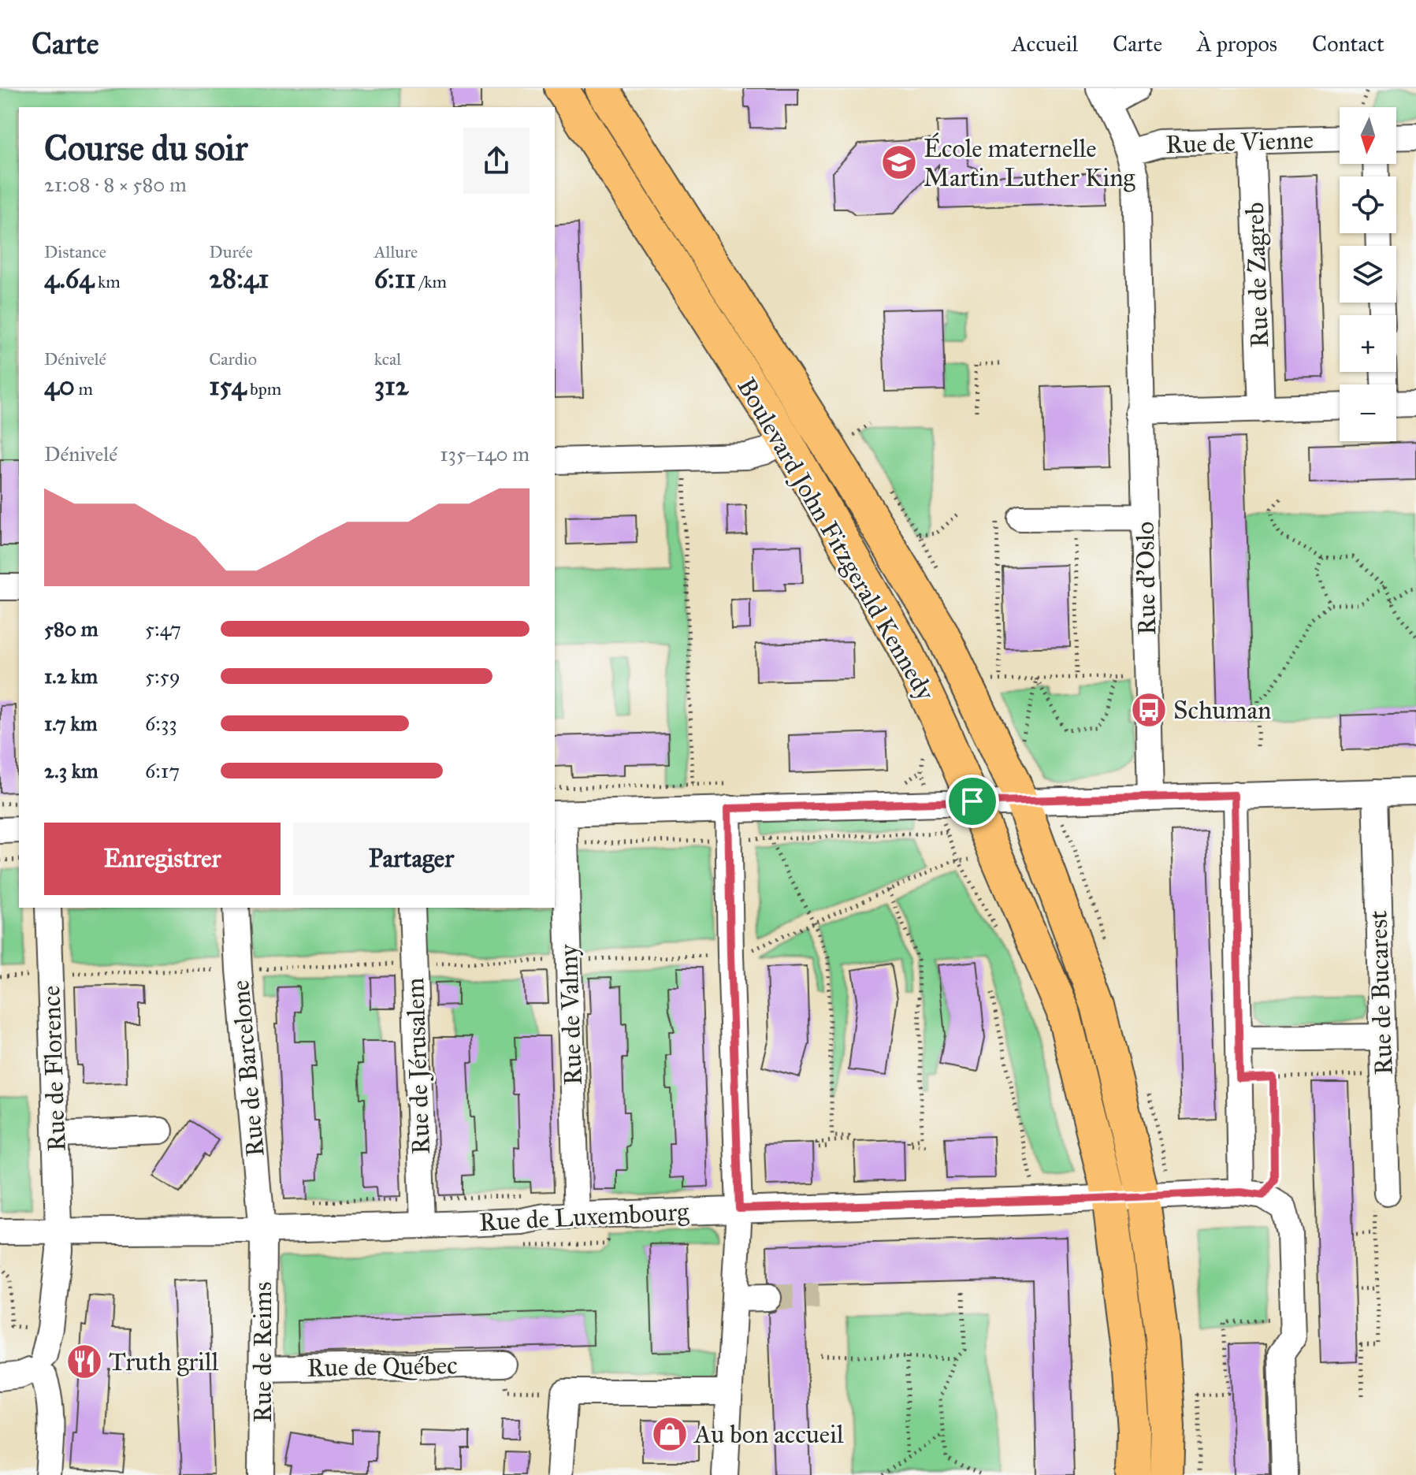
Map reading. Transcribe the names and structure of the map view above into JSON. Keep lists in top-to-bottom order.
{
  "streets": {
    "main road": ["Boulevard John Fitzgerald Kennedy"],
    "street": [
      "Rue de Vienne",
      "Rue de Zagreb",
      "Rue d'Oslo",
      "Rue de Bucarest",
      "Rue de Valmy",
      "Rue de Jérusalem",
      "Rue de Florence",
      "Rue de Barcelone",
      "Rue de Luxembourg",
      "Rue de Reims",
      "Rue de Québec"
    ]
  },
  "crossings": [
    ["Rue de Vienne", "Rue de Zagreb"],
    ["Rue de Vienne", "Rue d'Oslo"],
    ["Boulevard John Fitzgerald Kennedy", "Rue de Luxembourg"],
    ["Rue de Valmy", "Rue de Luxembourg"],
    ["Rue de Jérusalem", "Rue de Luxembourg"],
    ["Rue de Florence", "Rue de Luxembourg"],
    ["Rue de Barcelone", "Rue de Luxembourg"],
    ["Rue de Barcelone", "Rue de Reims"],
    ["Rue de Luxembourg", "Rue de Reims"],
    ["Rue de Reims", "Rue de Québec"]
  ],
  "places": {
    "school or university": ["École maternelle Martin Luther King"],
    "bus stop": ["Schuman"],
    "restaurant": ["Truth grill"],
    "shop": ["Au bon accueil"]
  },
  "north": "bottom",
  "page": {
    "header": "Carte",
    "nav": [
      "Accueil",
      "Carte",
      "À propos",
      "Contact"
    ],
    "map_buttons": ["+", "−"],
    "heading": ["Course du soir", "21:08 · 8 × 580 m"],
    "stats": [
      ["Distance", "4.64 km"],
      ["Durée", "28:41"],
      ["Allure", "6:11 /km"],
      ["Dénivelé", "40 m"],
      ["Cardio", "154 bpm"],
      ["kcal", "312"]
    ],
    "chart": ["Dénivelé", "135–140 m"],
    "list": [
      {
        "name": "580 m",
        "note": "5:47"
      },
      {
        "name": "1.2 km",
        "note": "5:59"
      },
      {
        "name": "1.7 km",
        "note": "6:33"
      },
      {
        "name": "2.3 km",
        "note": "6:17"
      }
    ],
    "buttons": ["Enregistrer", "Partager"]
  }
}
